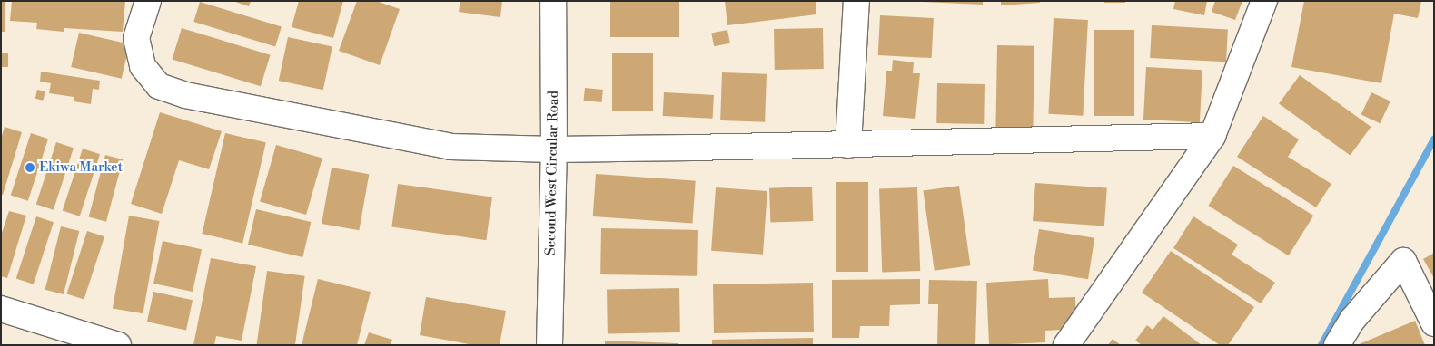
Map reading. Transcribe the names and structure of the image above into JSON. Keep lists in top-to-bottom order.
{
  "streets": {
    "street": ["Second West Circular Road"]
  },
  "places": ["Ekiwa Market"]
}
